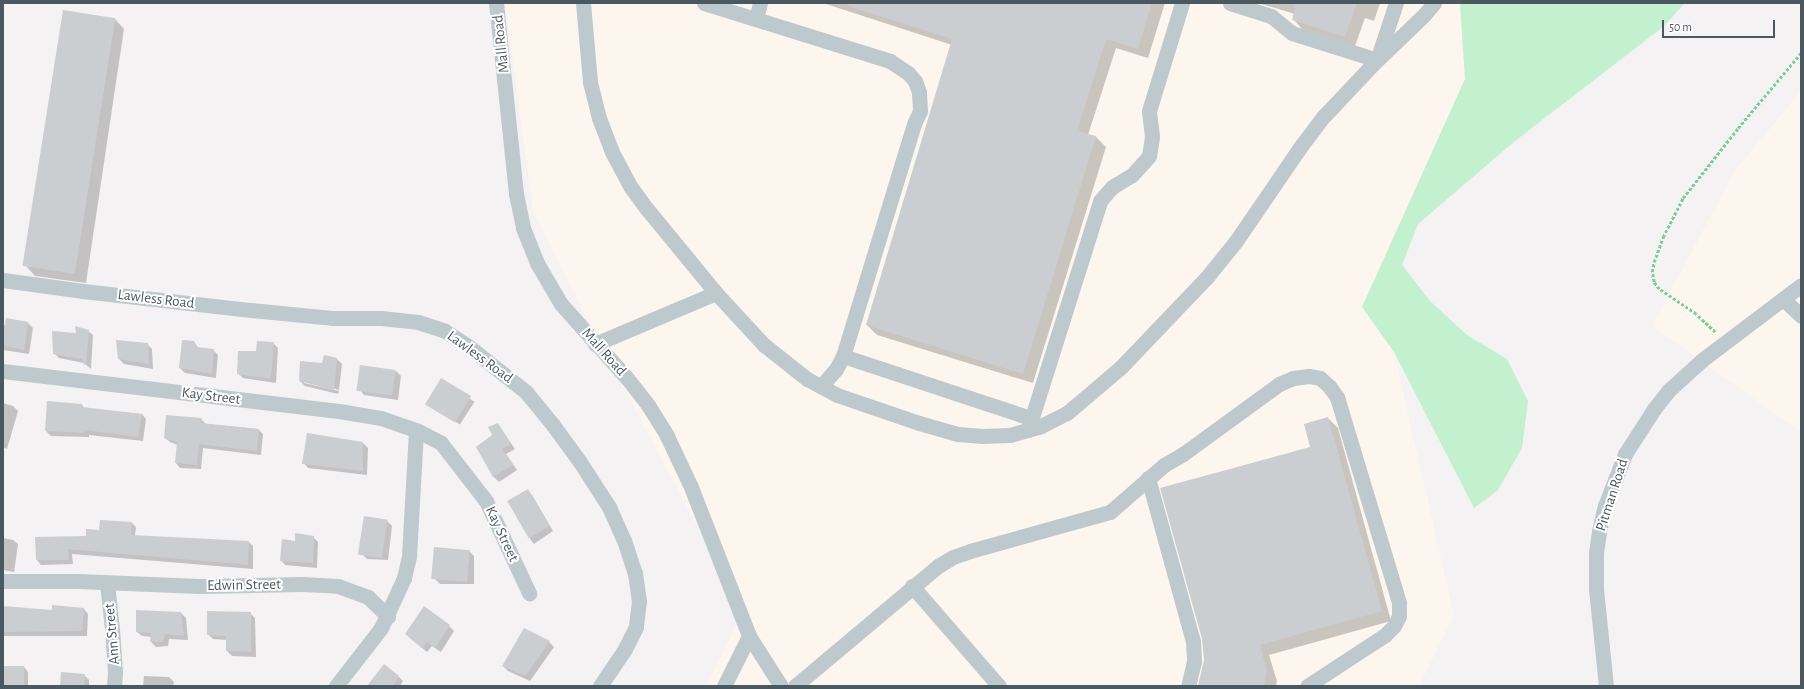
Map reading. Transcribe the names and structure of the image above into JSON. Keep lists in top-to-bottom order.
{
  "streets": {
    "street": [
      "Mall Road",
      "Lawless Road",
      "Kay Street",
      "Pitman Road",
      "Edwin Street",
      "Ann Street"
    ]
  },
  "crossings": [
    ["Edwin Street", "Ann Street"]
  ],
  "scale_bar": "50 m"
}
